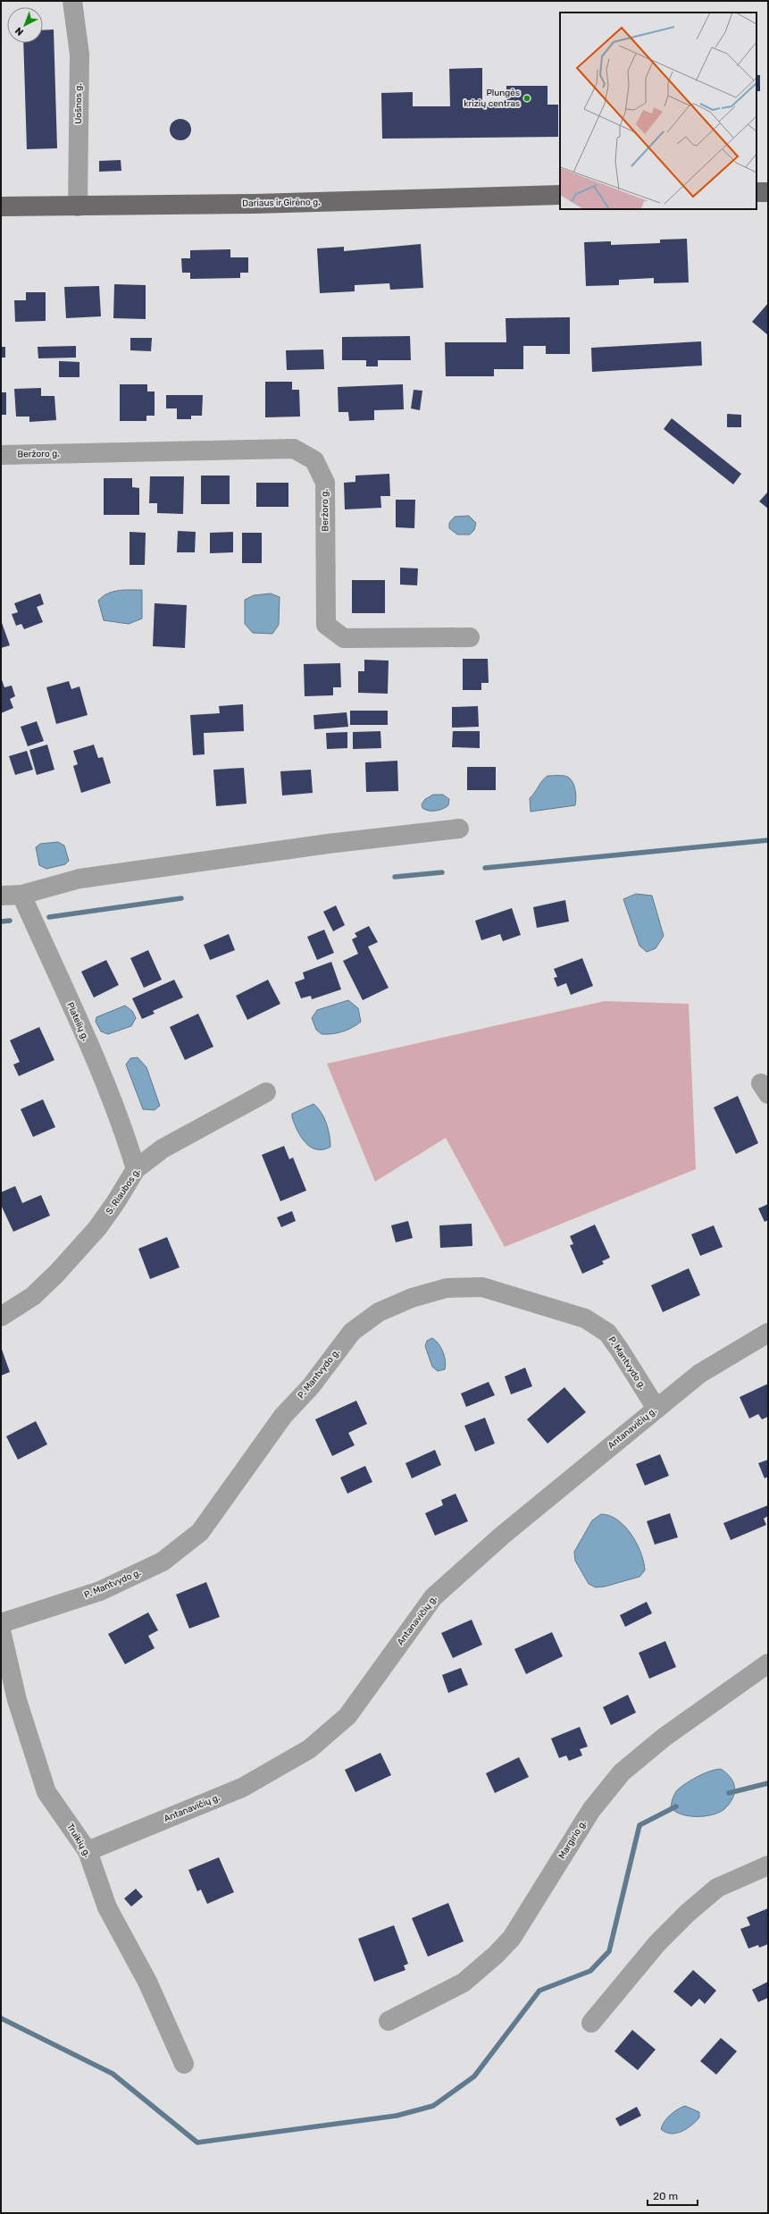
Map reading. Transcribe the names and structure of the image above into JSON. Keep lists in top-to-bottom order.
{
  "streets": {
    "main road": ["Dariaus ir Girėno g."],
    "street": [
      "Uošnos g.",
      "Beržoro g.",
      "Platelių g.",
      "S. Riaubos g.",
      "P. Mantvydo g.",
      "Antanavičių g.",
      "Margirio g.",
      "Truikių g."
    ]
  },
  "crossings": [
    ["Uošnos g.", "Dariaus ir Girėno g."],
    ["Platelių g.", "S. Riaubos g."],
    ["P. Mantvydo g.", "Antanavičių g."],
    ["Antanavičių g.", "Truikių g."]
  ],
  "places": ["Plungės krizių centras"],
  "scale_bar": "20 m",
  "north": "bottom left"
}
